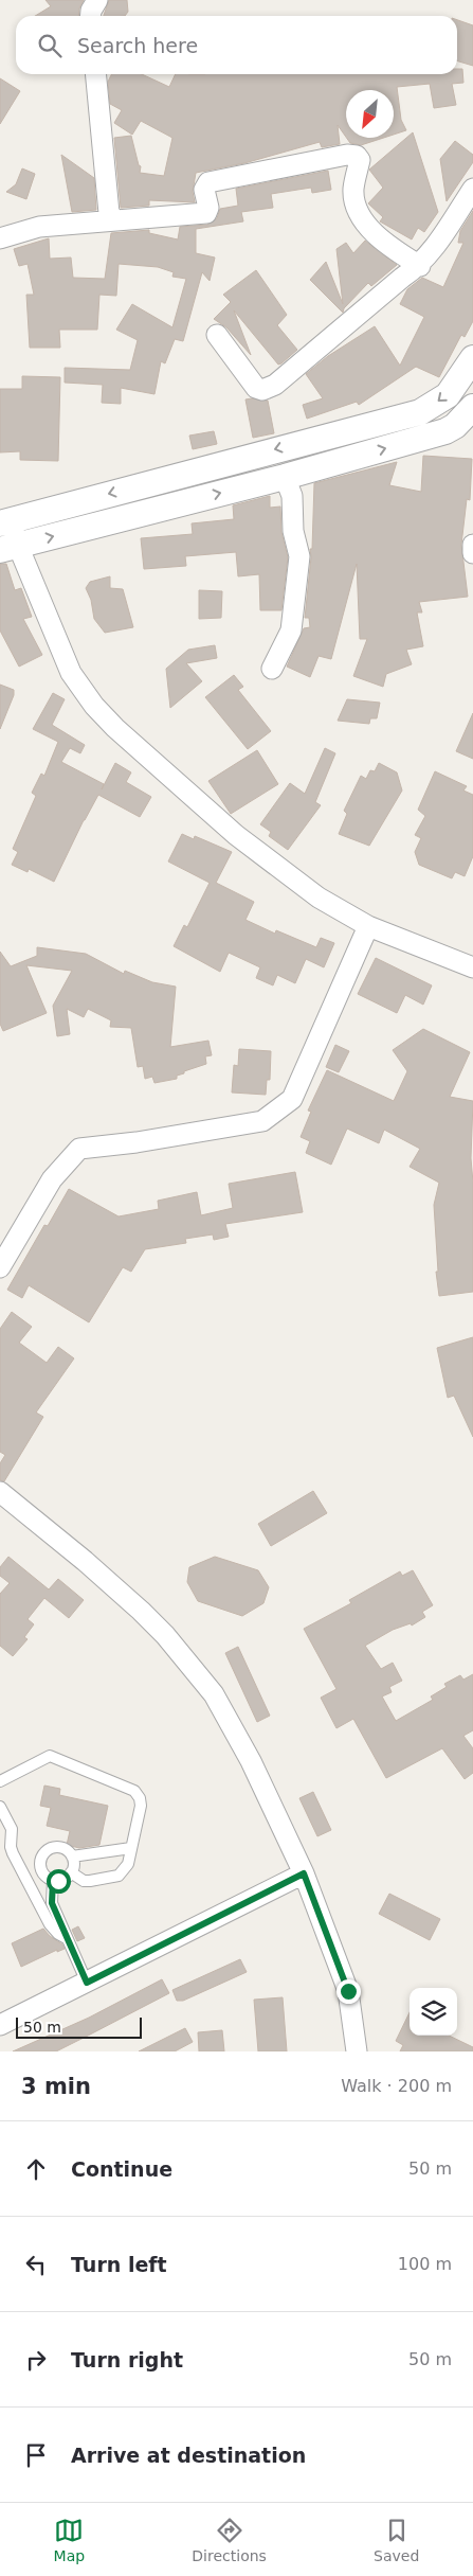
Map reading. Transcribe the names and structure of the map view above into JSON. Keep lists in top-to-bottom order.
{
  "scale_bar": "50 m",
  "north": "bottom left",
  "page": {
    "search": "Search here",
    "scale": "50 m",
    "heading": ["3 min", "Walk · 200 m"],
    "list": [
      ["Continue", "50 m"],
      ["Turn left", "100 m"],
      ["Turn right", "50 m"],
      "Arrive at destination"
    ],
    "nav": ["Map", "Directions", "Saved"]
  }
}
